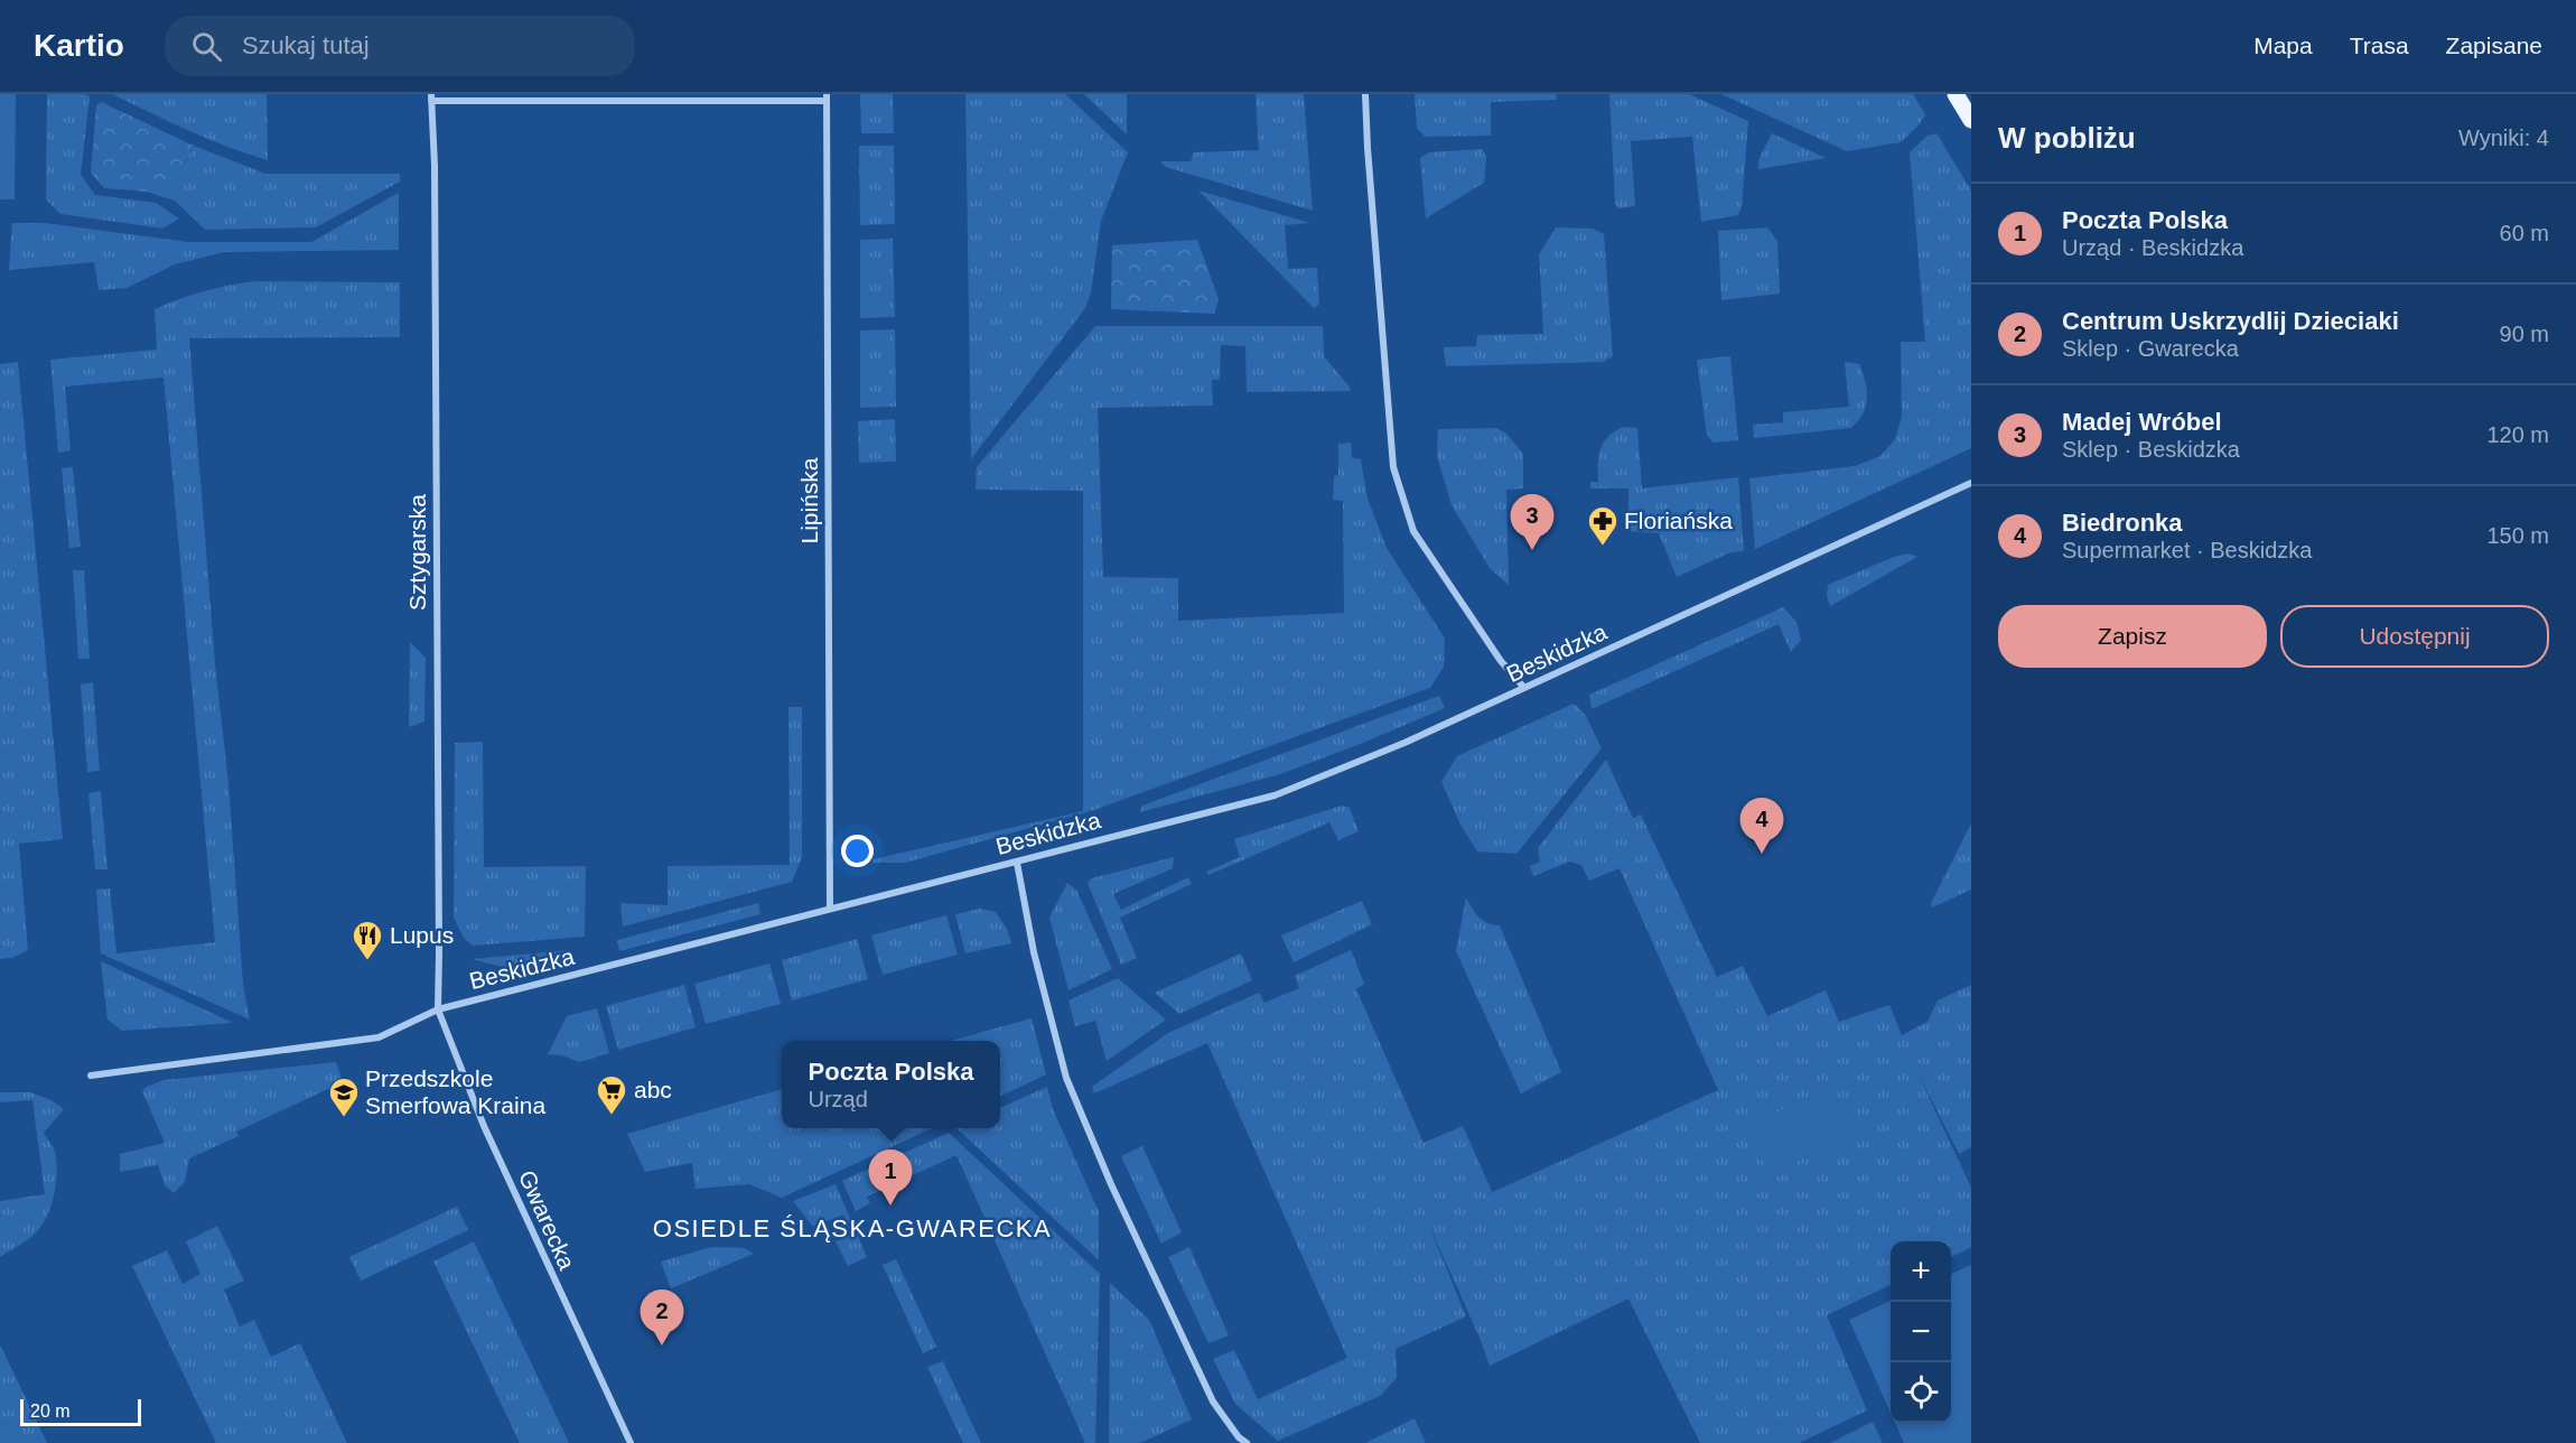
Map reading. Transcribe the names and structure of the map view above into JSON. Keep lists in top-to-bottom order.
{
  "streets": {
    "street": [
      "Lipińska",
      "Sztygarska",
      "Beskidzka",
      "Gwarecka"
    ]
  },
  "crossings": [
    ["Lipińska", "Beskidzka"],
    ["Sztygarska", "Beskidzka"],
    ["Sztygarska", "Gwarecka"],
    ["Beskidzka", "Gwarecka"]
  ],
  "districts": ["OSIEDLE ŚLĄSKA-GWARECKA"],
  "places": {
    "pharmacy": ["Floriańska"],
    "restaurant": ["Lupus"],
    "supermarket": ["abc"],
    "school or university": ["Przedszkole Smerfowa Kraina"]
  },
  "scale_bar": "20 m",
  "page": {
    "header": "Kartio",
    "search": "Szukaj tutaj",
    "nav": ["Mapa", "Trasa", "Zapisane"],
    "heading": ["W pobliżu", "Wyniki: 4"],
    "list": [
      {
        "mark": "1",
        "name": "Poczta Polska",
        "note": "Urząd · Beskidzka",
        "value": "60 m"
      },
      {
        "mark": "2",
        "name": "Centrum Uskrzydlij Dzieciaki",
        "note": "Sklep · Gwarecka",
        "value": "90 m"
      },
      {
        "mark": "3",
        "name": "Madej Wróbel",
        "note": "Sklep · Beskidzka",
        "value": "120 m"
      },
      {
        "mark": "4",
        "name": "Biedronka",
        "note": "Supermarket · Beskidzka",
        "value": "150 m"
      }
    ],
    "pins": [
      "3",
      "4",
      "1",
      "2"
    ],
    "buttons": ["Zapisz", "Udostępnij"],
    "popup": ["Poczta Polska", "Urząd"],
    "map_buttons": ["+", "−"],
    "scale": "20 m"
  }
}
